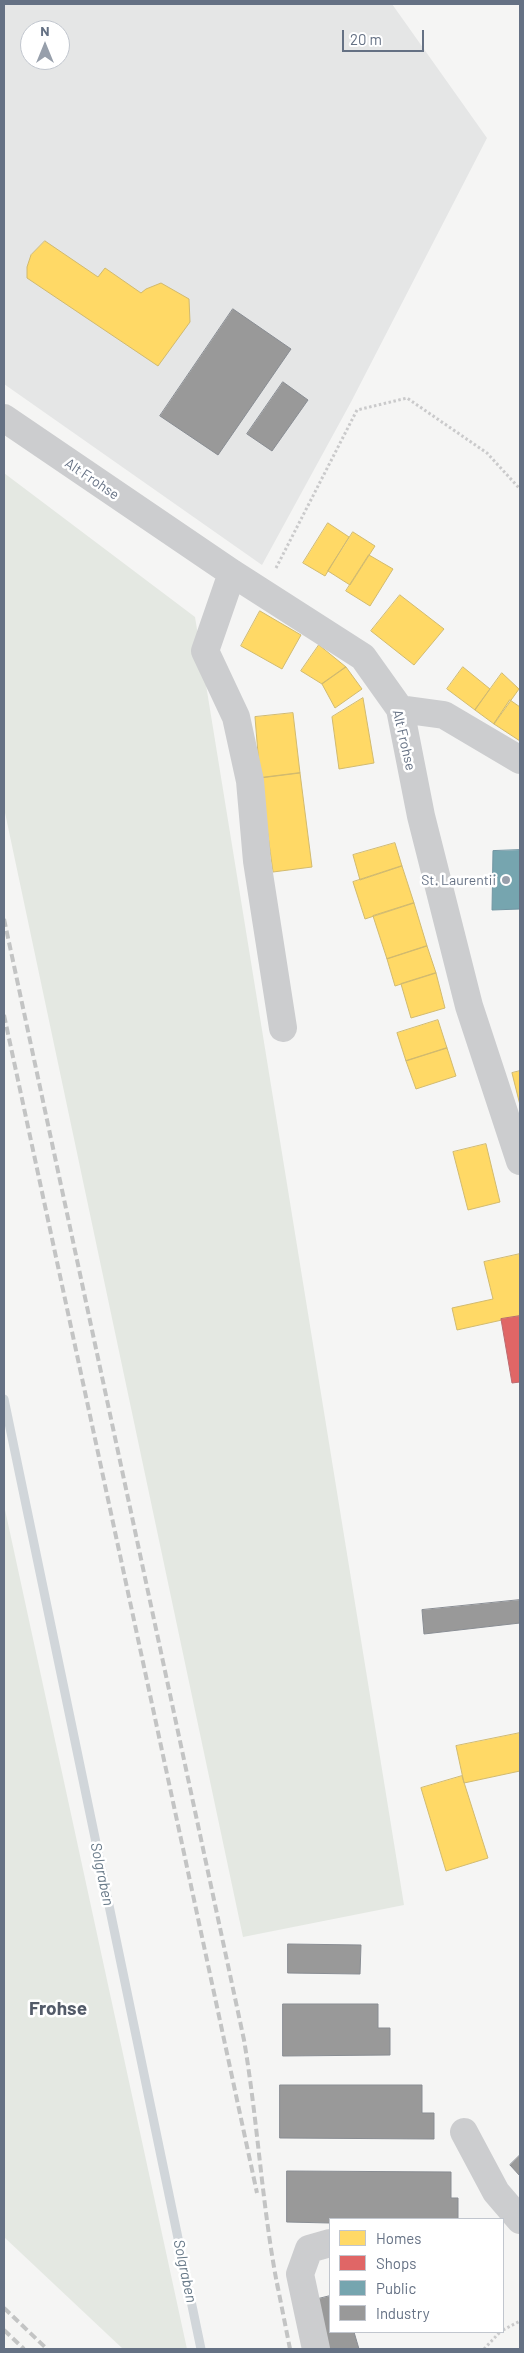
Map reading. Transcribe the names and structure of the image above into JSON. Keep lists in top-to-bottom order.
{
  "streets": {
    "street": ["Alt Frohse"]
  },
  "districts": ["Frohse"],
  "water": ["Solgraben"],
  "places": ["St. Laurentii"],
  "legend": [
    "Homes",
    "Shops",
    "Public",
    "Industry"
  ],
  "scale_bar": "20 m",
  "north": "top"
}
